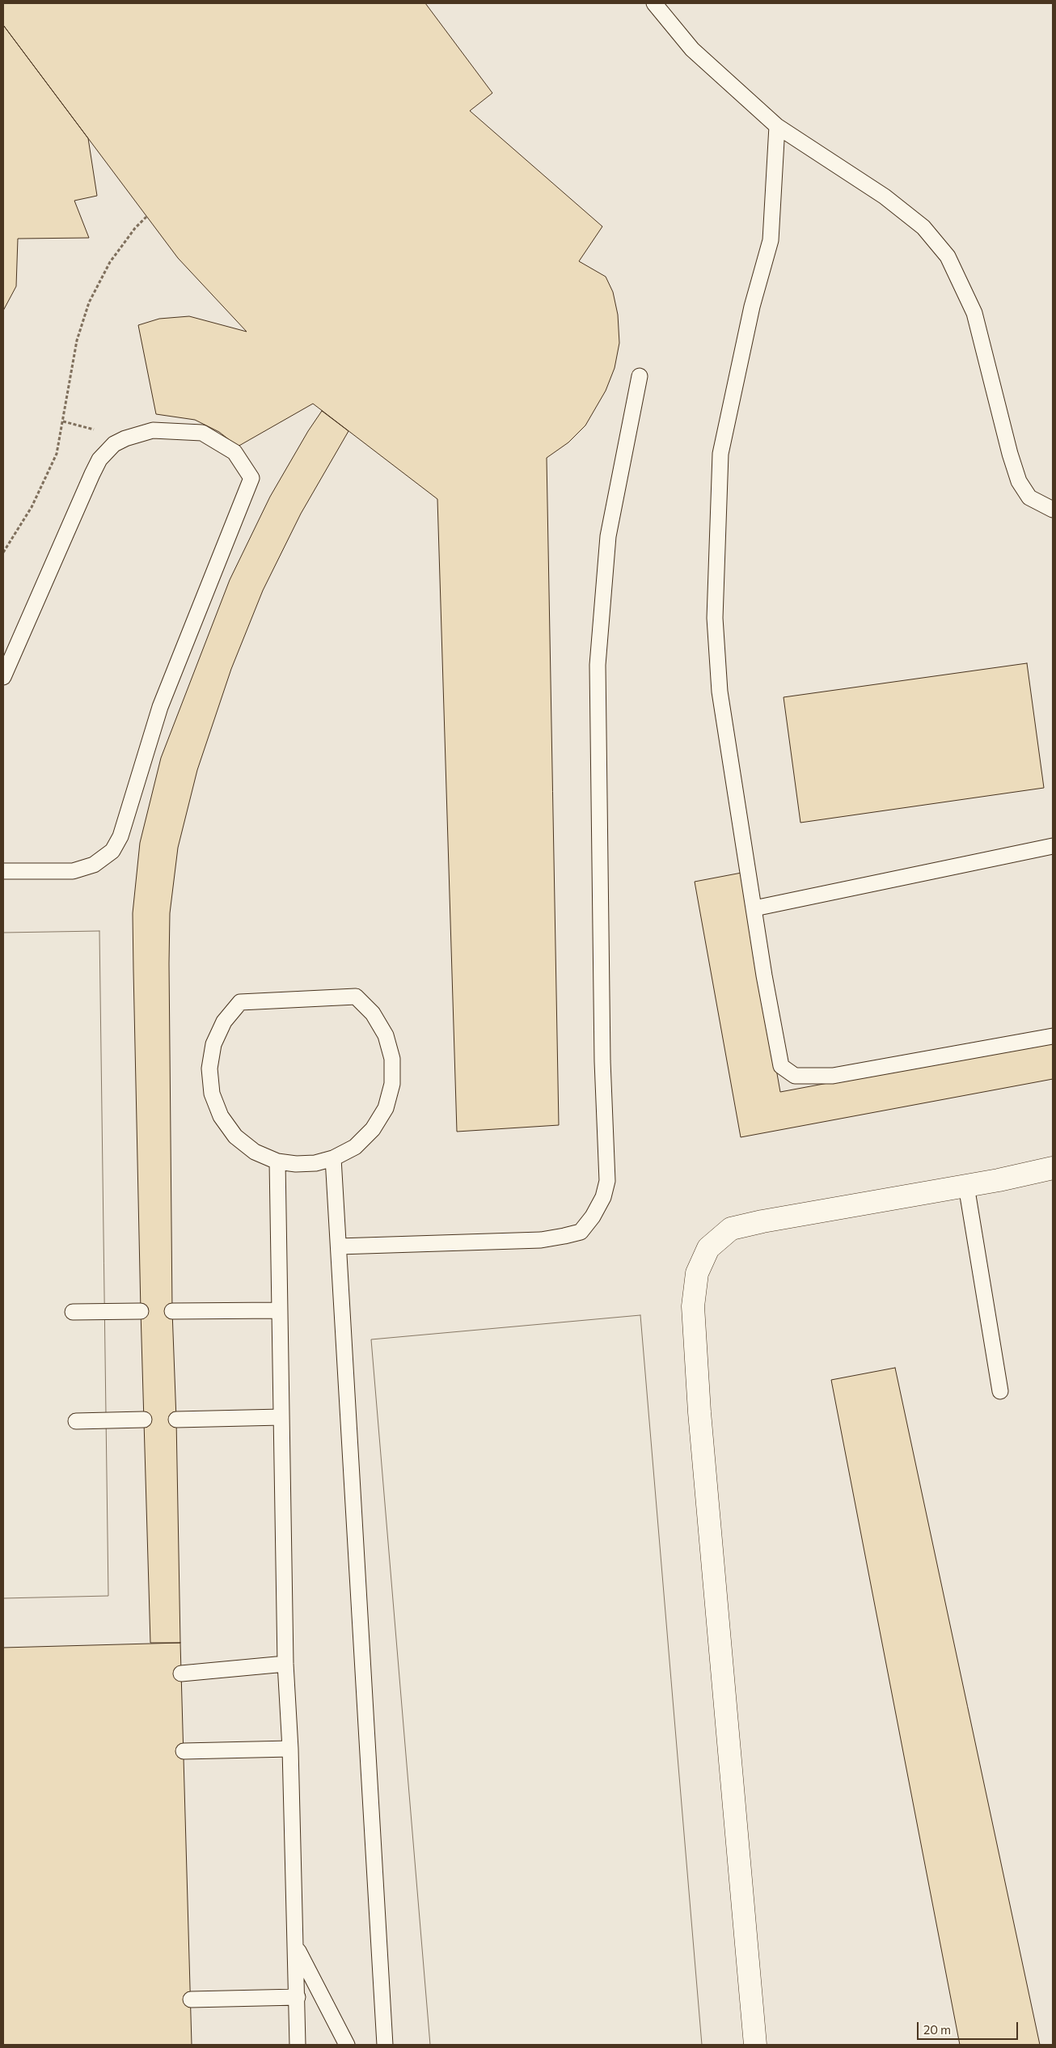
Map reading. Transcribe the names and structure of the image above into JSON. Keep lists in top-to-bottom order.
{
  "scale_bar": "20 m"
}
